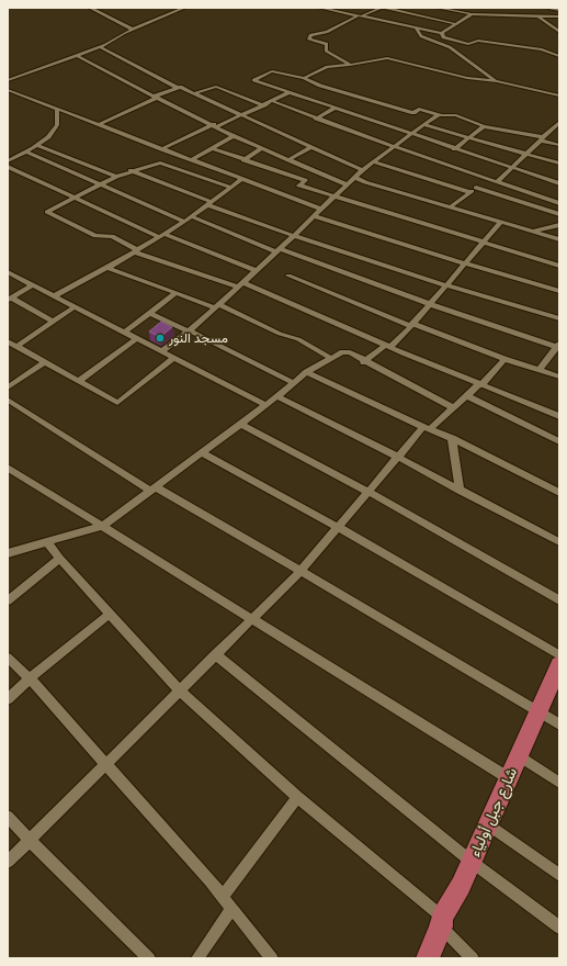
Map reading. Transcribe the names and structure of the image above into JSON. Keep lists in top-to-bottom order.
{
  "streets": {
    "highway": ["شارع جبل أولياء"]
  },
  "places": ["مسجد النور"]
}
